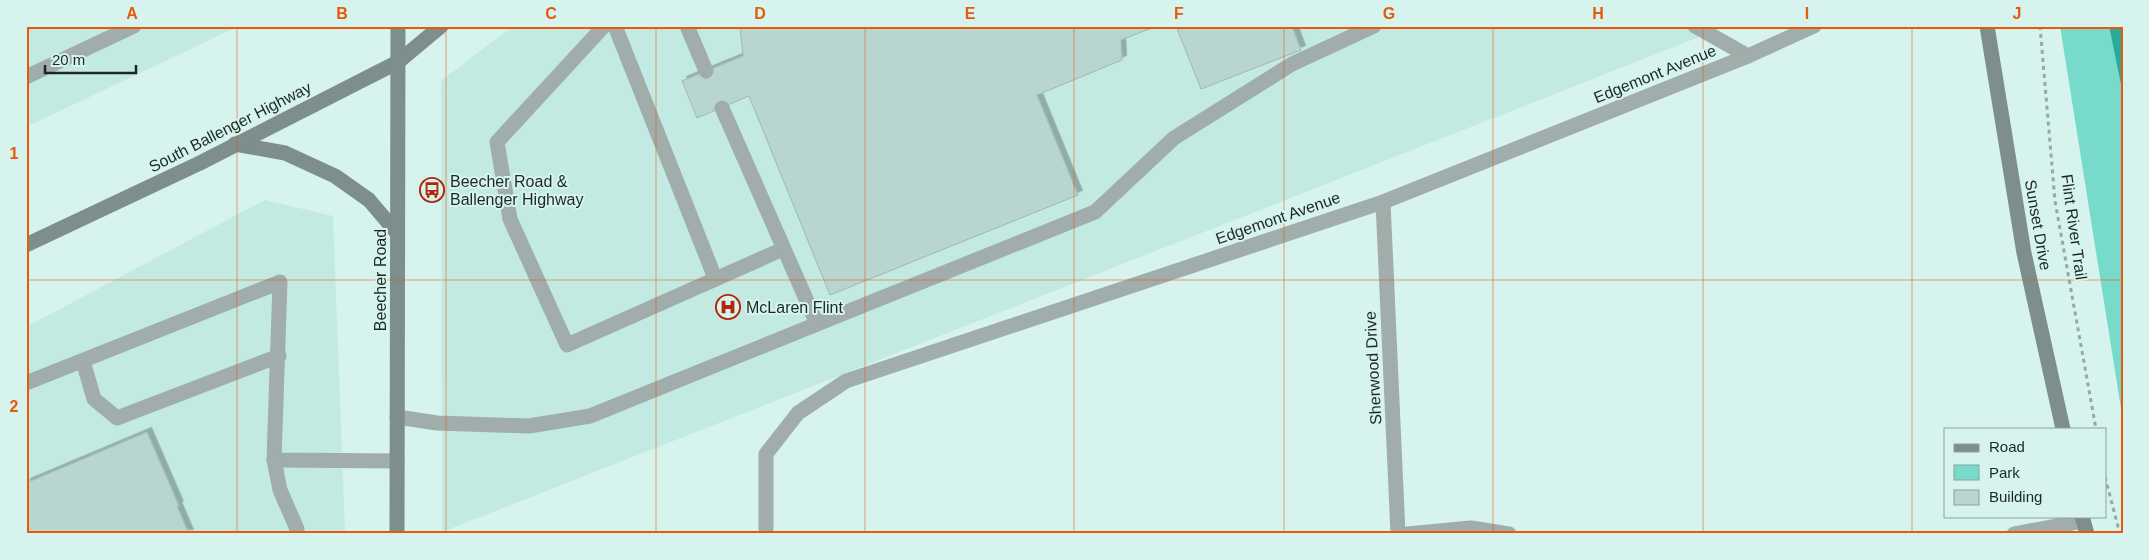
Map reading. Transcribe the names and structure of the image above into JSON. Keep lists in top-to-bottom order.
{
  "streets": {
    "street": [
      "Edgemont Avenue",
      "South Ballenger Highway",
      "Sunset Drive",
      "Beecher Road",
      "Sherwood Drive"
    ],
    "path": ["Flint River Trail"]
  },
  "crossings": [
    ["Edgemont Avenue", "Sherwood Drive"],
    ["South Ballenger Highway", "Beecher Road"]
  ],
  "places": {
    "bus stop": ["Beecher Road & Ballenger Highway"],
    "hospital": ["McLaren Flint"]
  },
  "legend": ["Road", "Park", "Building"],
  "scale_bar": "20 m",
  "grid": {
    "columns": [
      "A",
      "B",
      "C",
      "D",
      "E",
      "F",
      "G",
      "H",
      "I",
      "J"
    ],
    "rows": ["1", "2"]
  }
}
